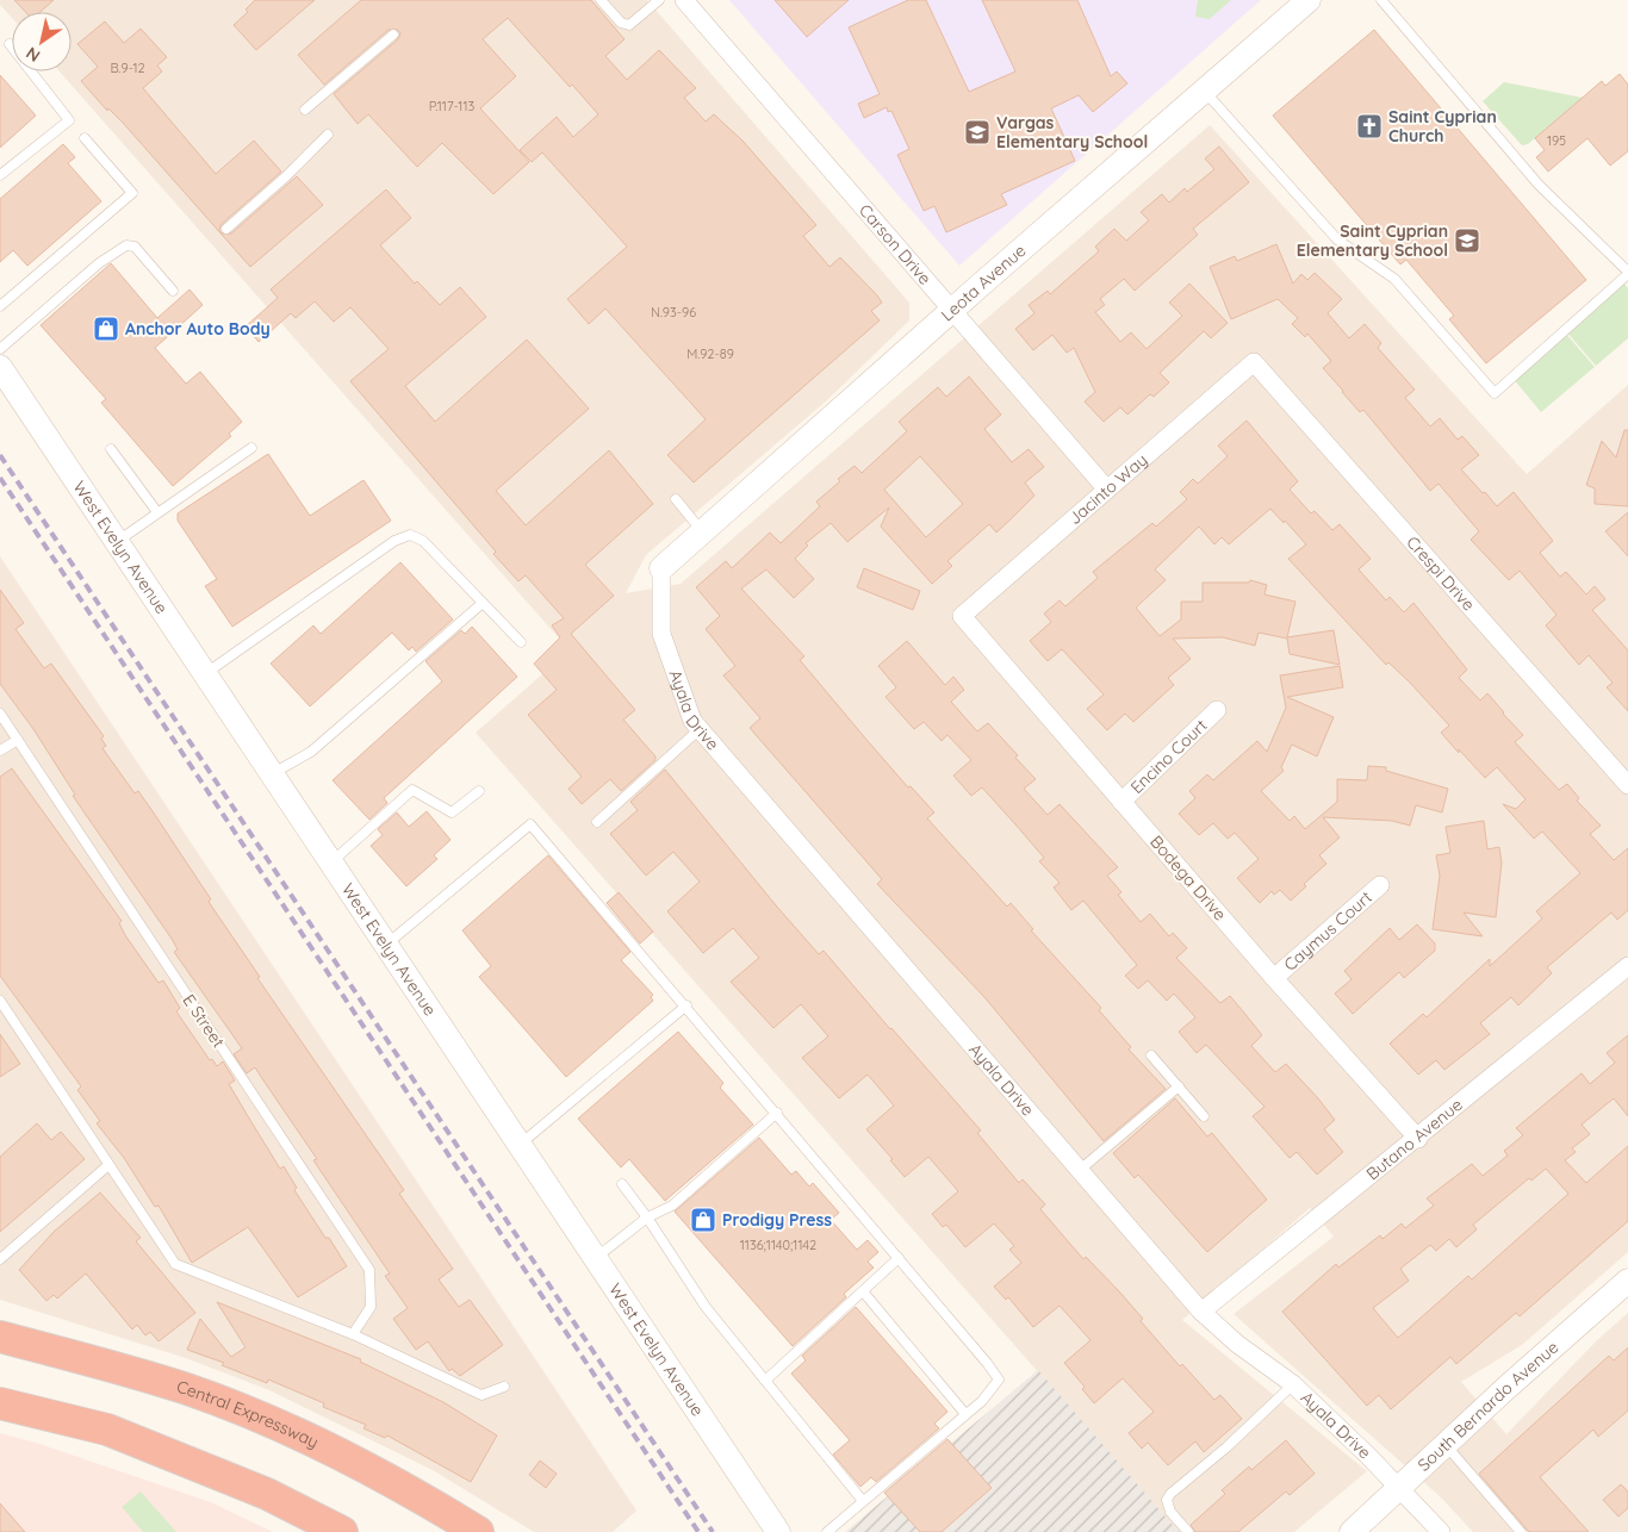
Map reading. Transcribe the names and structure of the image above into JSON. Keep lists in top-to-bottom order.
{
  "streets": {
    "highway": ["Central Expressway"],
    "main road": ["Leota Avenue", "West Evelyn Avenue", "South Bernardo Avenue"],
    "street": [
      "Carson Drive",
      "Jacinto Way",
      "Crespi Drive",
      "Ayala Drive",
      "Encino Court",
      "Bodega Drive",
      "Caymus Court",
      "Butano Avenue"
    ],
    "lane": ["E Street"]
  },
  "crossings": [
    ["Carson Drive", "Leota Avenue"],
    ["Carson Drive", "Jacinto Way"],
    ["Leota Avenue", "Ayala Drive"],
    ["Jacinto Way", "Crespi Drive"],
    ["Jacinto Way", "Bodega Drive"],
    ["Ayala Drive", "Butano Avenue"],
    ["Ayala Drive", "South Bernardo Avenue"],
    ["Encino Court", "Bodega Drive"],
    ["Bodega Drive", "Caymus Court"],
    ["Bodega Drive", "Butano Avenue"]
  ],
  "places": {
    "church": ["Saint Cyprian Church"],
    "school or university": ["Vargas Elementary School", "Saint Cyprian Elementary School"],
    "shop": ["Anchor Auto Body", "Prodigy Press"]
  },
  "house_numbers": [
    "B.9-12",
    "P.117-113",
    "195",
    "N.93-96",
    "M.92-89",
    "1136;1140;1142"
  ],
  "north": "bottom left"
}
